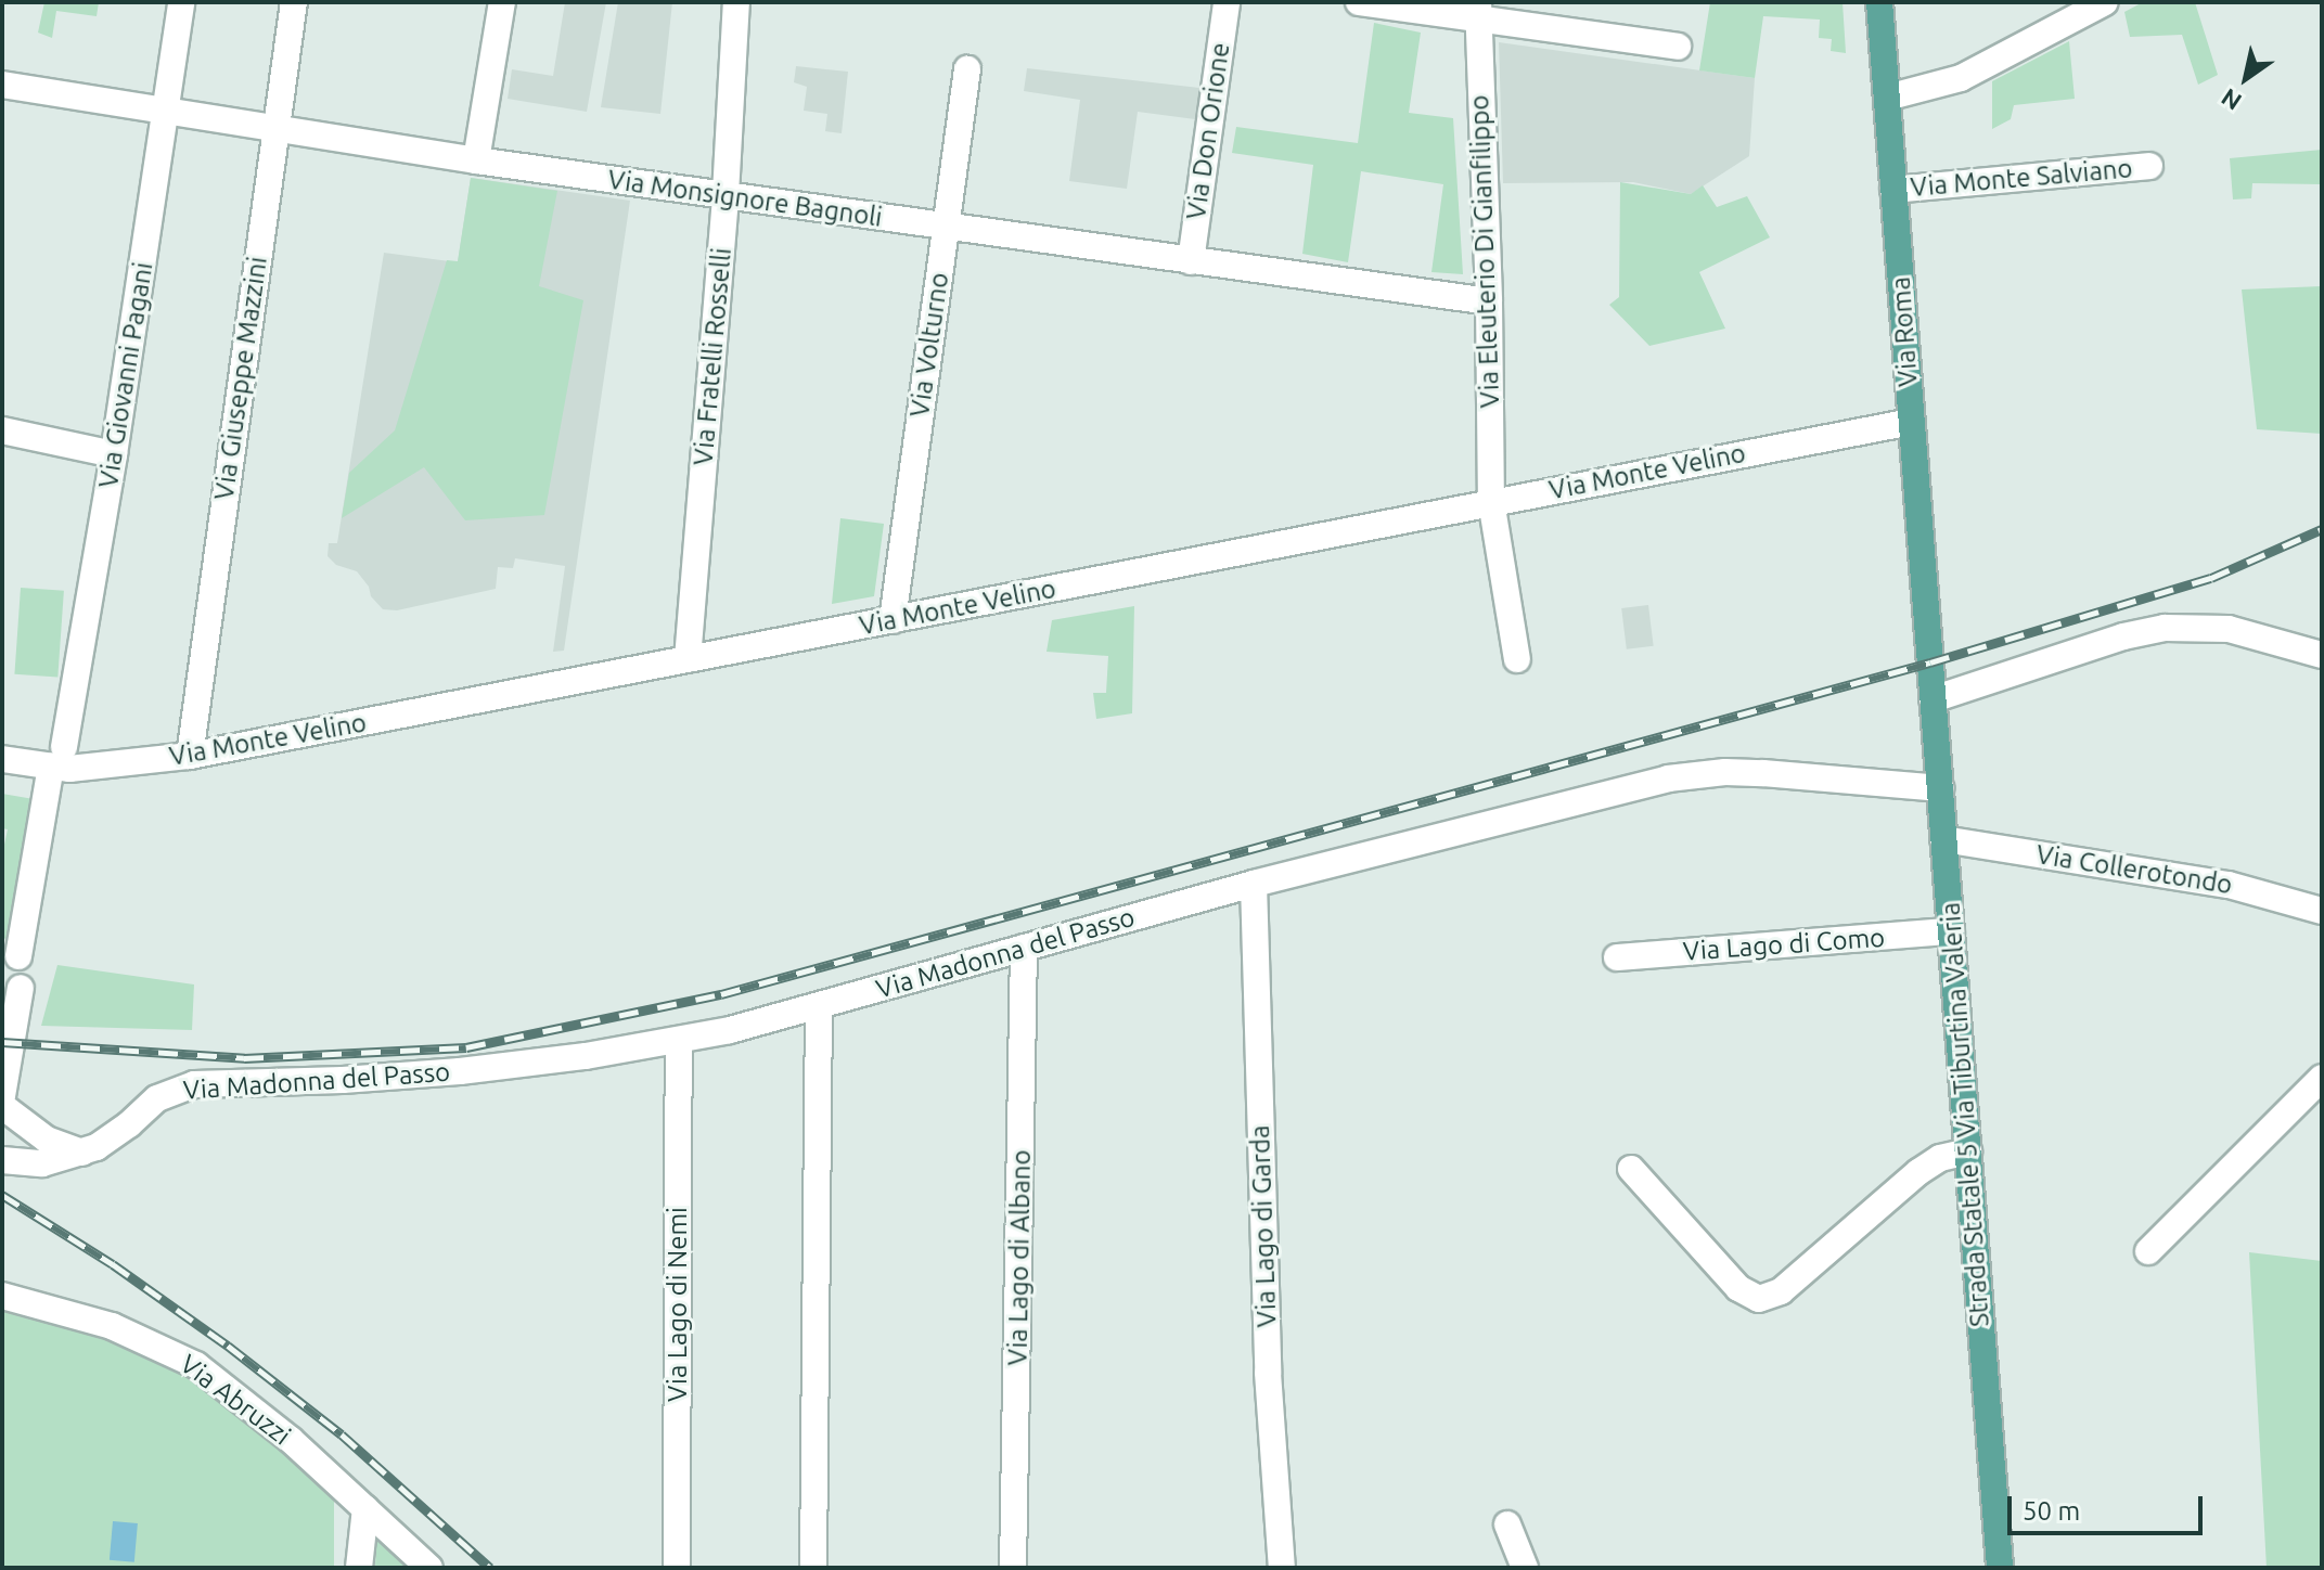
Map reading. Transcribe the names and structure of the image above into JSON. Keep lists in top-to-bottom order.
{
  "streets": {
    "main road": ["Via Roma", "Strada Statale 5 Via Tiburtina Valeria"],
    "street": [
      "Via Don Orione",
      "Via Monte Salviano",
      "Via Monsignore Bagnoli",
      "Via Eleuterio Di Gianfilippo",
      "Via Volturno",
      "Via Fratelli Rosselli",
      "Via Giovanni Pagani",
      "Via Giuseppe Mazzini",
      "Via Monte Velino",
      "Via Collerotondo",
      "Via Lago di Como",
      "Via Madonna del Passo",
      "Via Lago di Garda",
      "Via Lago di Albano",
      "Via Lago di Nemi",
      "Via Abruzzi"
    ]
  },
  "crossings": [
    ["Via Don Orione", "Via Monsignore Bagnoli"],
    ["Via Monte Salviano", "Via Roma"],
    ["Via Monsignore Bagnoli", "Via Eleuterio Di Gianfilippo"],
    ["Via Monsignore Bagnoli", "Via Volturno"],
    ["Via Monsignore Bagnoli", "Via Fratelli Rosselli"],
    ["Via Monsignore Bagnoli", "Via Giovanni Pagani"],
    ["Via Monsignore Bagnoli", "Via Giuseppe Mazzini"],
    ["Via Eleuterio Di Gianfilippo", "Via Monte Velino"],
    ["Via Roma", "Via Monte Velino"],
    ["Via Roma", "Strada Statale 5 Via Tiburtina Valeria"],
    ["Via Volturno", "Via Monte Velino"],
    ["Via Fratelli Rosselli", "Via Monte Velino"],
    ["Via Giovanni Pagani", "Via Monte Velino"],
    ["Via Giuseppe Mazzini", "Via Monte Velino"],
    ["Via Collerotondo", "Strada Statale 5 Via Tiburtina Valeria"],
    ["Via Lago di Como", "Strada Statale 5 Via Tiburtina Valeria"],
    ["Via Madonna del Passo", "Strada Statale 5 Via Tiburtina Valeria"],
    ["Via Madonna del Passo", "Via Lago di Garda"],
    ["Via Madonna del Passo", "Via Lago di Albano"],
    ["Via Madonna del Passo", "Via Lago di Nemi"]
  ],
  "scale_bar": "50 m",
  "north": "bottom left"
}
